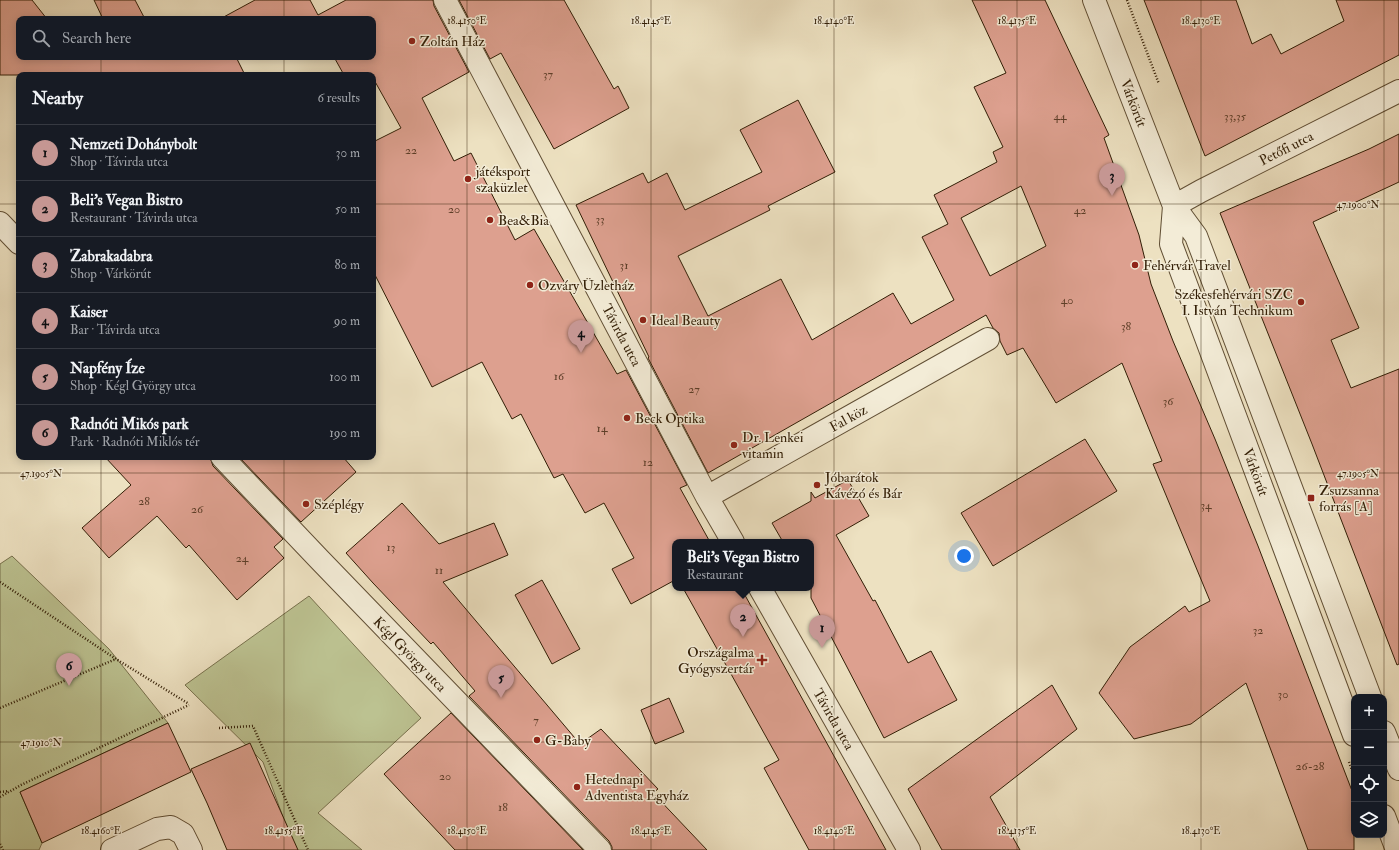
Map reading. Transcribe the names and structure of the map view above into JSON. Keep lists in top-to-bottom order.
{
  "streets": {
    "street": [
      "Várkörút",
      "Petőfi utca",
      "Távirda utca",
      "Fal köz",
      "Kégl György utca"
    ]
  },
  "crossings": [
    ["Várkörút", "Petőfi utca"],
    ["Távirda utca", "Fal köz"]
  ],
  "places": {
    "other": [
      "Zoltán Ház",
      "játéksport szaküzlet",
      "Bea&Bia",
      "Fehérvár Travel",
      "Ozváry Üzletház",
      "Székesfehérvári SZC I. István Technikum",
      "Ideal Beauty",
      "Beck Optika",
      "Dr. Lenkei vitamin",
      "Jóbarátok Kávézó és Bár",
      "Széplégy",
      "G-Baby",
      "Hetednapi Adventista Egyház"
    ],
    "transit": ["Zsuzsanna forrás [A]"],
    "health": ["Országalma Gyógyszertár"]
  },
  "house_numbers": [
    "37",
    "44",
    "33,35",
    "22",
    "20",
    "42",
    "33",
    "31",
    "40",
    "38",
    "16",
    "27",
    "36",
    "14",
    "12",
    "28",
    "34",
    "26",
    "13",
    "24",
    "11",
    "32",
    "30",
    "7",
    "26-28",
    "20",
    "18"
  ],
  "page": {
    "search": "Search here",
    "heading": ["Nearby", "6 results"],
    "list": [
      {
        "mark": "1",
        "name": "Nemzeti Dohánybolt",
        "note": "Shop · Távirda utca",
        "value": "30 m"
      },
      {
        "mark": "2",
        "name": "Beli's Vegan Bistro",
        "note": "Restaurant · Távirda utca",
        "value": "50 m"
      },
      {
        "mark": "3",
        "name": "Zabrakadabra",
        "note": "Shop · Várkörút",
        "value": "80 m"
      },
      {
        "mark": "4",
        "name": "Kaiser",
        "note": "Bar · Távirda utca",
        "value": "90 m"
      },
      {
        "mark": "5",
        "name": "Napfény Íze",
        "note": "Shop · Kégl György utca",
        "value": "100 m"
      },
      {
        "mark": "6",
        "name": "Radnóti Mikós park",
        "note": "Park · Radnóti Miklós tér",
        "value": "190 m"
      }
    ],
    "pins": [
      "3",
      "4",
      "2",
      "1",
      "6",
      "5"
    ],
    "popup": ["Beli's Vegan Bistro", "Restaurant"],
    "map_buttons": ["+", "−"]
  },
  "coordinates": [
    "18.4150°E",
    "18.4145°E",
    "18.4140°E",
    "18.4135°E",
    "18.4130°E",
    "47.1900°N",
    "47.1905°N",
    "47.1910°N",
    "18.4160°E",
    "18.4155°E"
  ]
}
